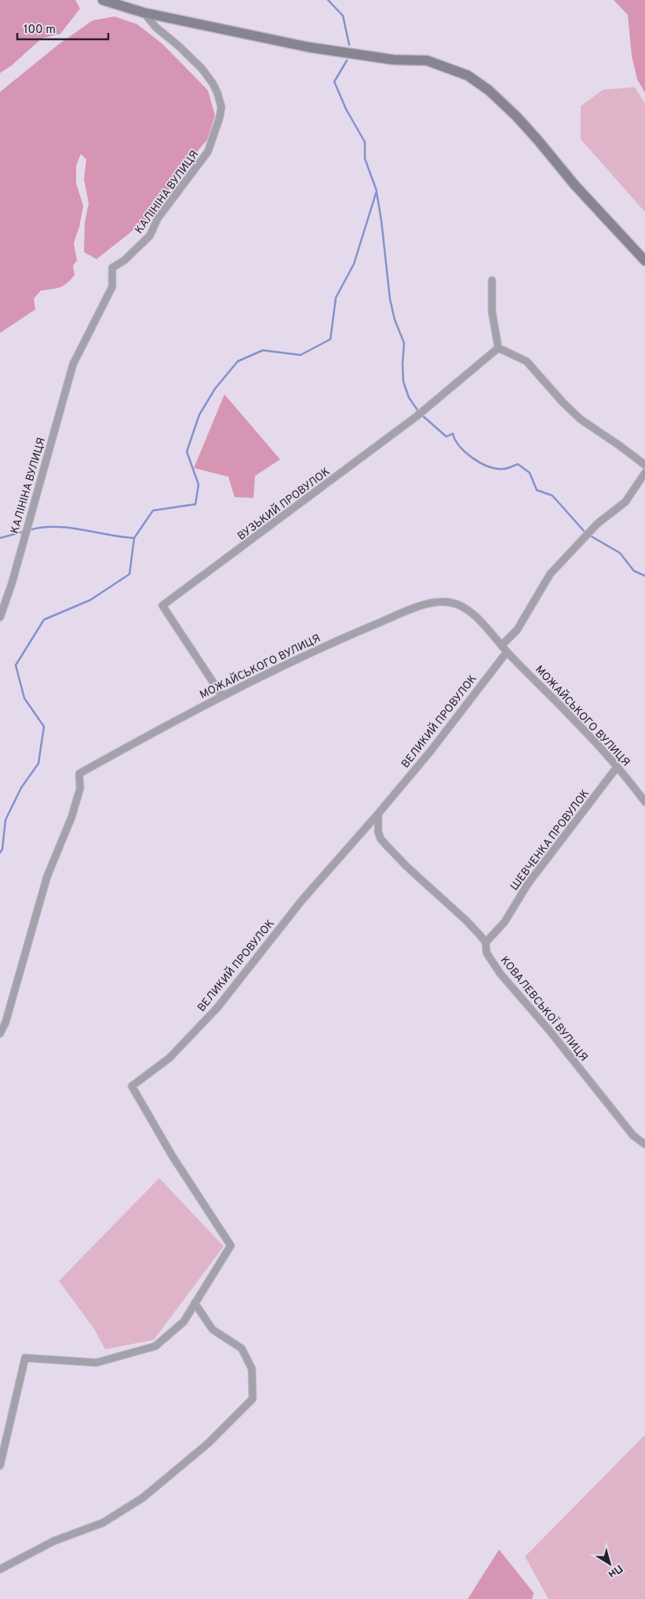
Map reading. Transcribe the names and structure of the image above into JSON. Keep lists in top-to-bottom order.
{
  "streets": {
    "street": [
      "КАЛІНІНА ВУЛИЦЯ",
      "ВУЗЬКИЙ ПРОВУЛОК",
      "МОЖАЙСЬКОГО ВУЛИЦЯ",
      "ВЕЛИКИЙ ПРОВУЛОК",
      "ШЕВЧЕНКА ПРОВУЛОК",
      "КОВАЛЕВСЬКОЇ ВУЛИЦЯ"
    ]
  },
  "crossings": [
    ["ВУЗЬКИЙ ПРОВУЛОК", "МОЖАЙСЬКОГО ВУЛИЦЯ"],
    ["МОЖАЙСЬКОГО ВУЛИЦЯ", "ВЕЛИКИЙ ПРОВУЛОК"],
    ["МОЖАЙСЬКОГО ВУЛИЦЯ", "ШЕВЧЕНКА ПРОВУЛОК"],
    ["ВЕЛИКИЙ ПРОВУЛОК", "КОВАЛЕВСЬКОЇ ВУЛИЦЯ"],
    ["ШЕВЧЕНКА ПРОВУЛОК", "КОВАЛЕВСЬКОЇ ВУЛИЦЯ"]
  ],
  "scale_bar": "100 m",
  "north": "bottom right"
}
